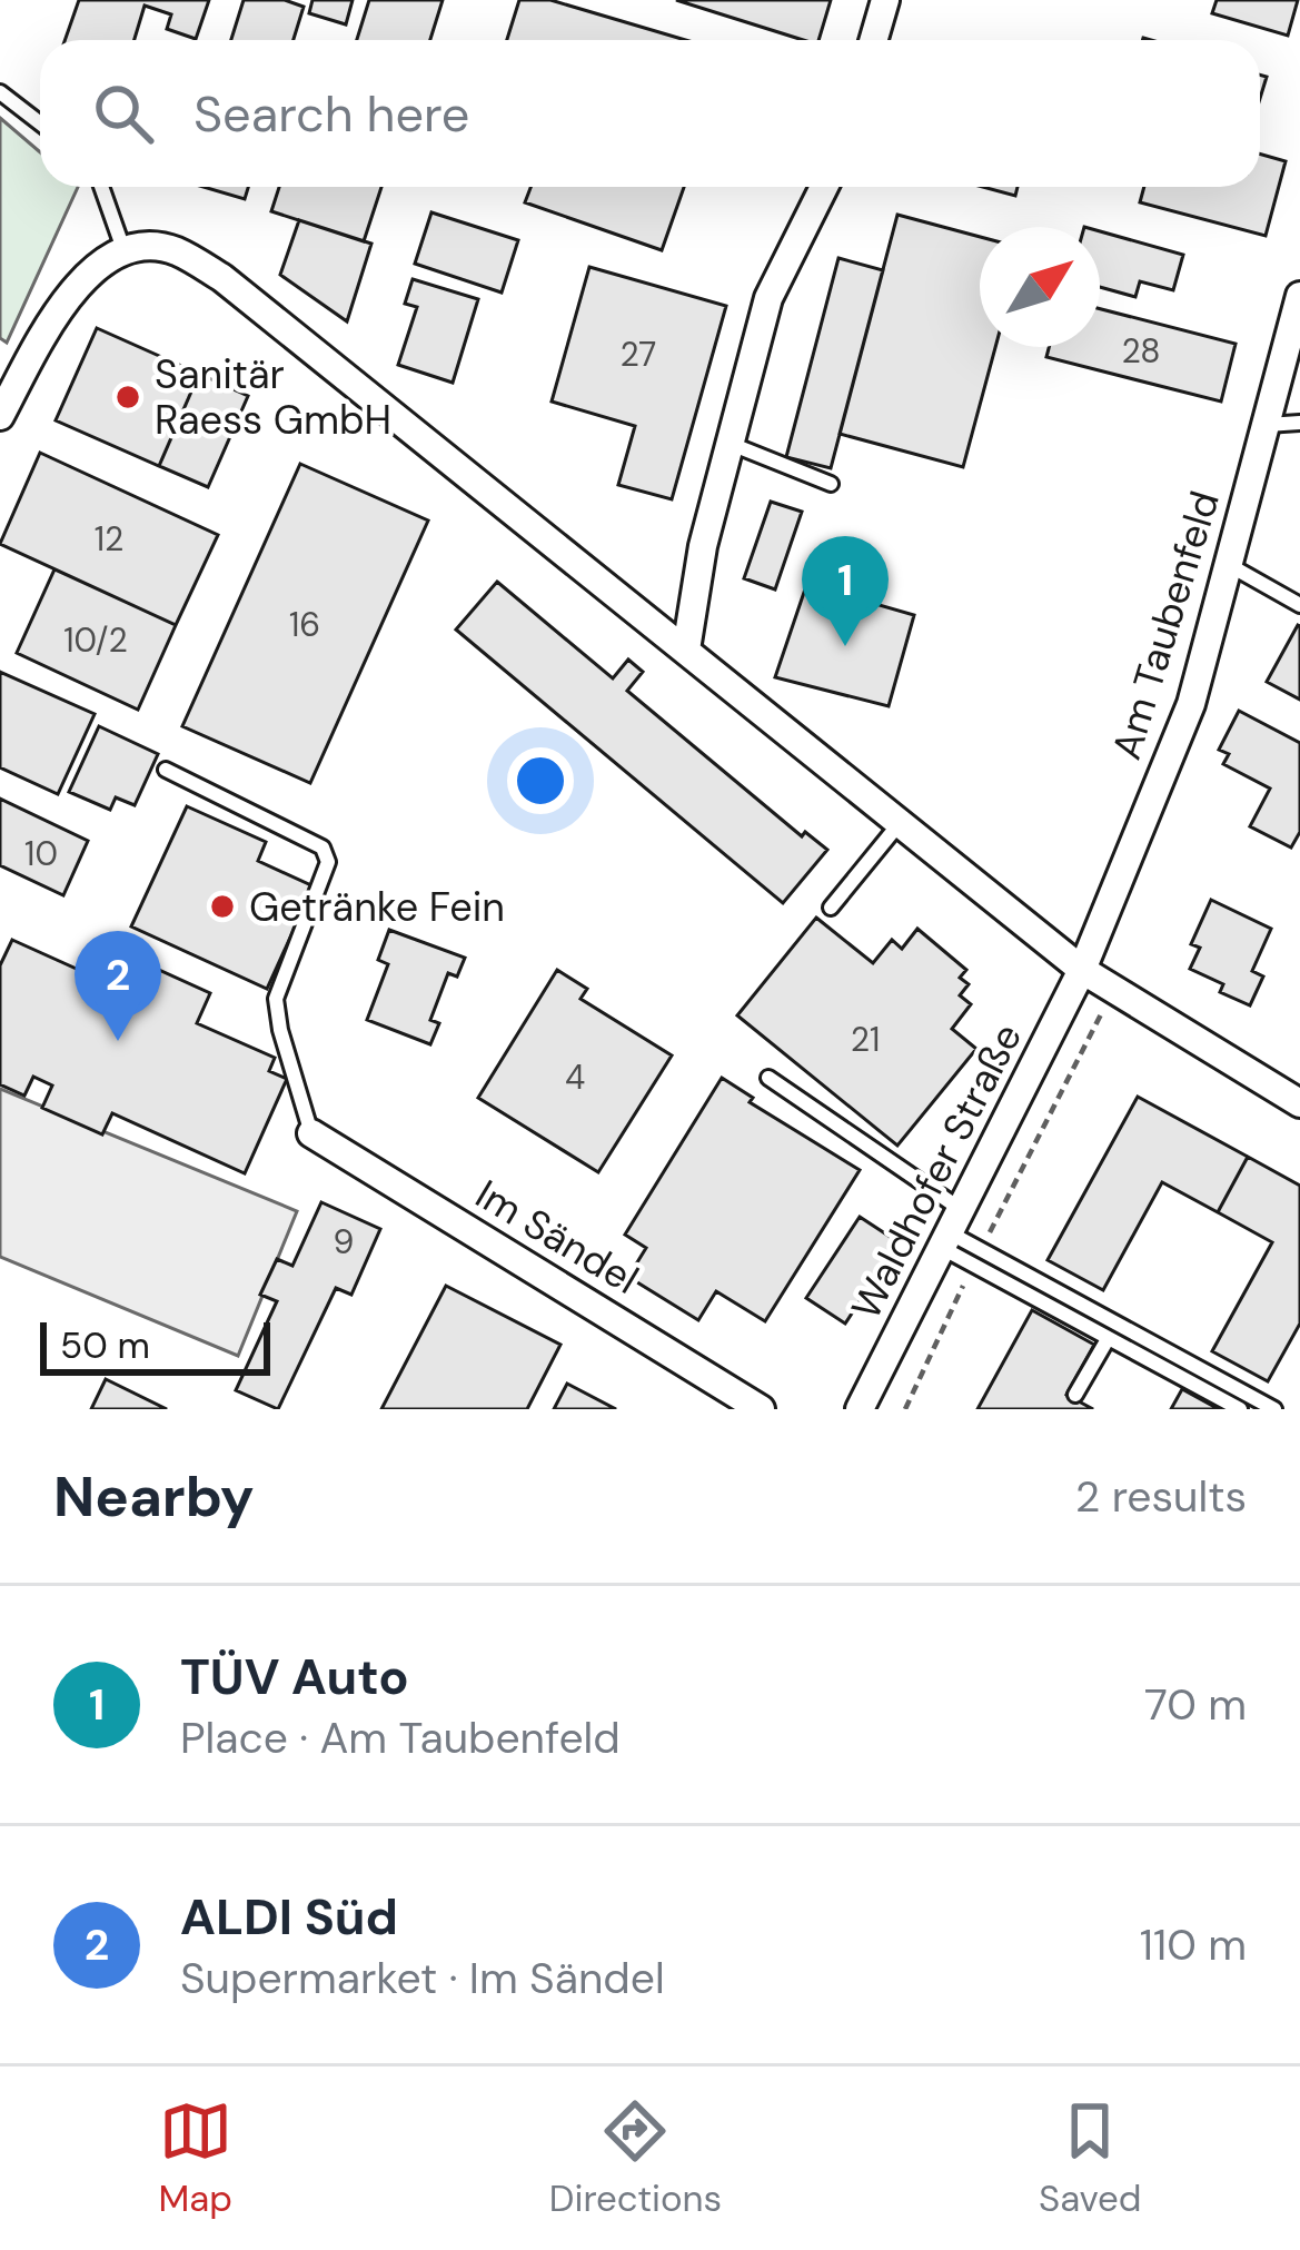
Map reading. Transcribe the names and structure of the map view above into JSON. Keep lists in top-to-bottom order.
{
  "streets": {
    "street": ["Am Taubenfeld", "Waldhofer Straße", "Im Sändel"]
  },
  "crossings": [
    ["Am Taubenfeld", "Waldhofer Straße"]
  ],
  "places": ["Sanitär Raess GmbH", "Getränke Fein"],
  "house_numbers": [
    "28",
    "27",
    "12",
    "16",
    "10/2",
    "10",
    "21",
    "4",
    "9"
  ],
  "scale_bar": "50 m",
  "north": "top right",
  "page": {
    "search": "Search here",
    "pins": ["1", "2"],
    "scale": "50 m",
    "heading": ["Nearby", "2 results"],
    "list": [
      {
        "mark": "1",
        "name": "TÜV Auto",
        "note": "Place · Am Taubenfeld",
        "value": "70 m"
      },
      {
        "mark": "2",
        "name": "ALDI Süd",
        "note": "Supermarket · Im Sändel",
        "value": "110 m"
      }
    ],
    "nav": ["Map", "Directions", "Saved"]
  }
}
